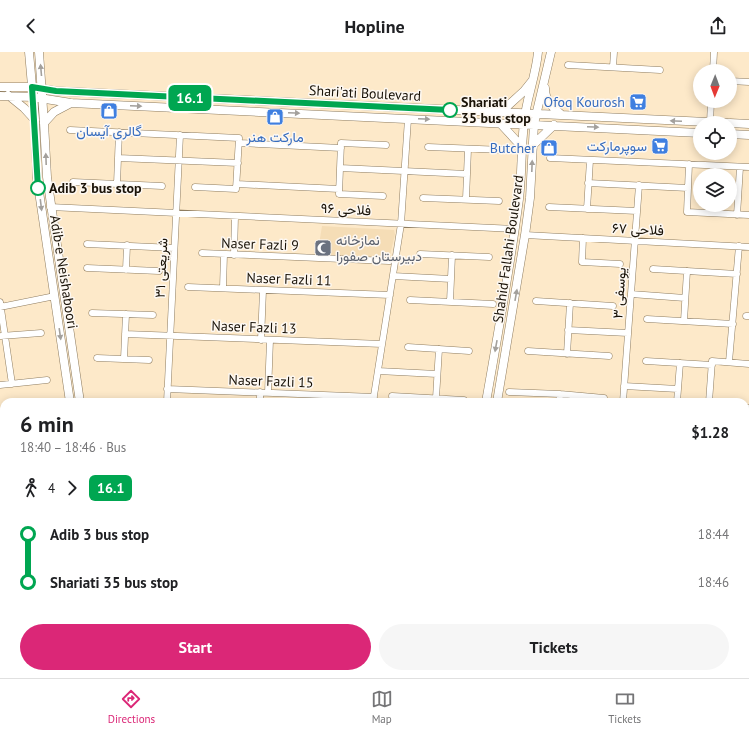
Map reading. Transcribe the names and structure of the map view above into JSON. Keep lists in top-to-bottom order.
{
  "streets": {
    "main road": ["Shari'ati Boulevard", "Shahid Fallahi Boulevard", "Adib-e Neishaboori"],
    "street": [
      "فلاحی ۹۶",
      "فلاحی ۶۷",
      "Naser Fazli 9",
      "شریعتی ۳۱",
      "Naser Fazli 11",
      "یوسفی ۳",
      "Naser Fazli 13",
      "Naser Fazli 15"
    ]
  },
  "crossings": [
    ["Shari'ati Boulevard", "Shahid Fallahi Boulevard"],
    ["Shari'ati Boulevard", "Adib-e Neishaboori"],
    ["فلاحی ۹۶", "Shahid Fallahi Boulevard"],
    ["فلاحی ۹۶", "شریعتی ۳۱"],
    ["فلاحی ۹۶", "Adib-e Neishaboori"],
    ["فلاحی ۶۷", "Shahid Fallahi Boulevard"],
    ["فلاحی ۶۷", "یوسفی ۳"],
    ["شریعتی ۳۱", "Naser Fazli 13"],
    ["شریعتی ۳۱", "Naser Fazli 15"]
  ],
  "places": {
    "supermarket": ["Ofoq Kourosh", "سوپرمارکت"],
    "other": ["Shariati 35 bus stop", "Adib 3 bus stop"],
    "shop": ["گالری آيسان", "مارکت هنر", "Butcher"],
    "mosque": ["نمازخانه دبیرستان صفورا"]
  },
  "lines": ["bus line 16.1"],
  "north": "bottom",
  "page": {
    "header": "Hopline",
    "on_map": "16.1",
    "heading": ["6 min", "18:40 – 18:46 · Bus", "$1.28"],
    "legs": ["4", "16.1"],
    "list": [
      {
        "name": "Adib 3 bus stop",
        "value": "18:44"
      },
      {
        "name": "Shariati 35 bus stop",
        "value": "18:46"
      }
    ],
    "buttons": ["Start", "Tickets"],
    "tabs": ["Directions", "Map", "Tickets"]
  }
}
